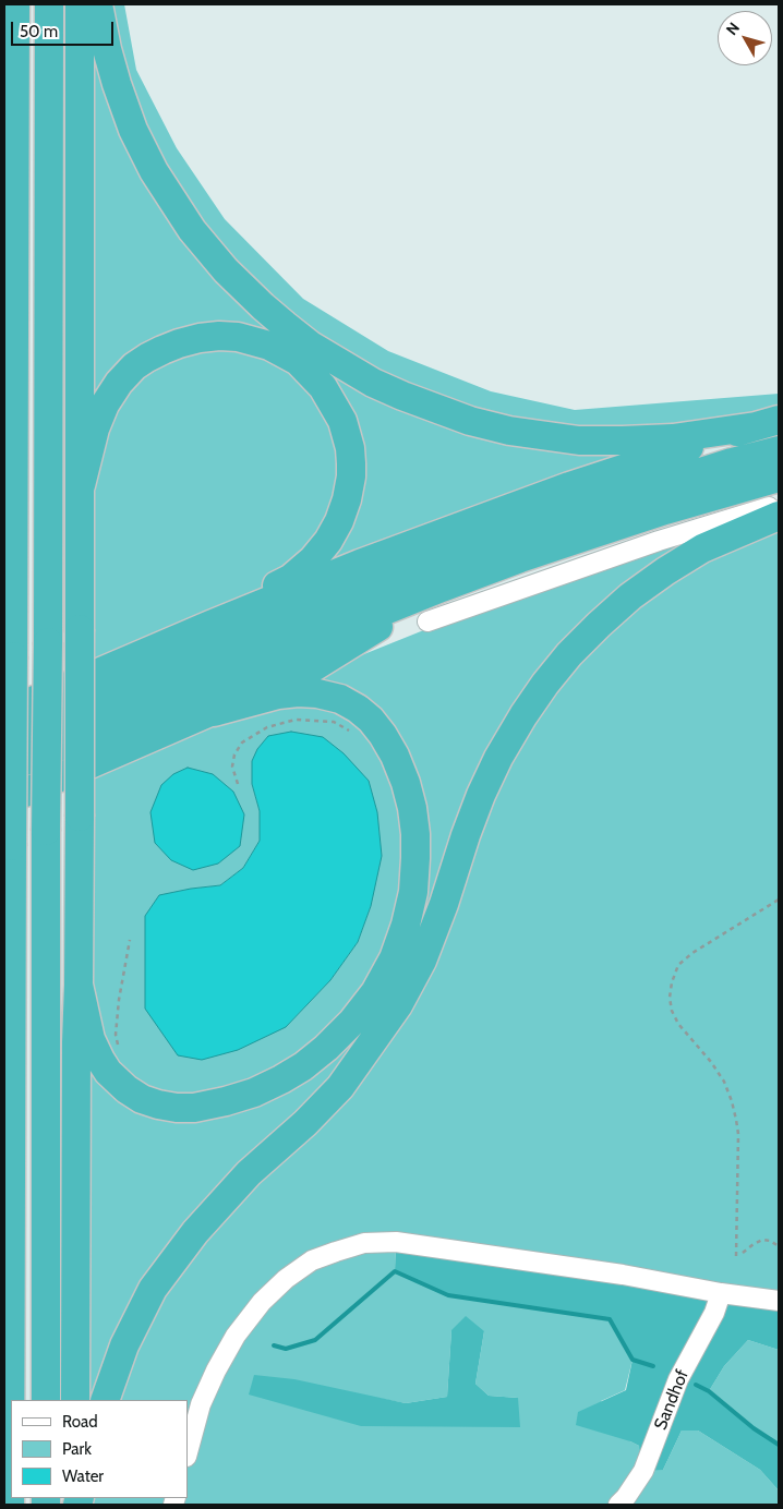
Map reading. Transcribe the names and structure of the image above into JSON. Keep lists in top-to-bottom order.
{
  "streets": {
    "street": ["Sandhof"]
  },
  "legend": ["Road", "Park", "Water"],
  "scale_bar": "50 m",
  "north": "top left"
}
